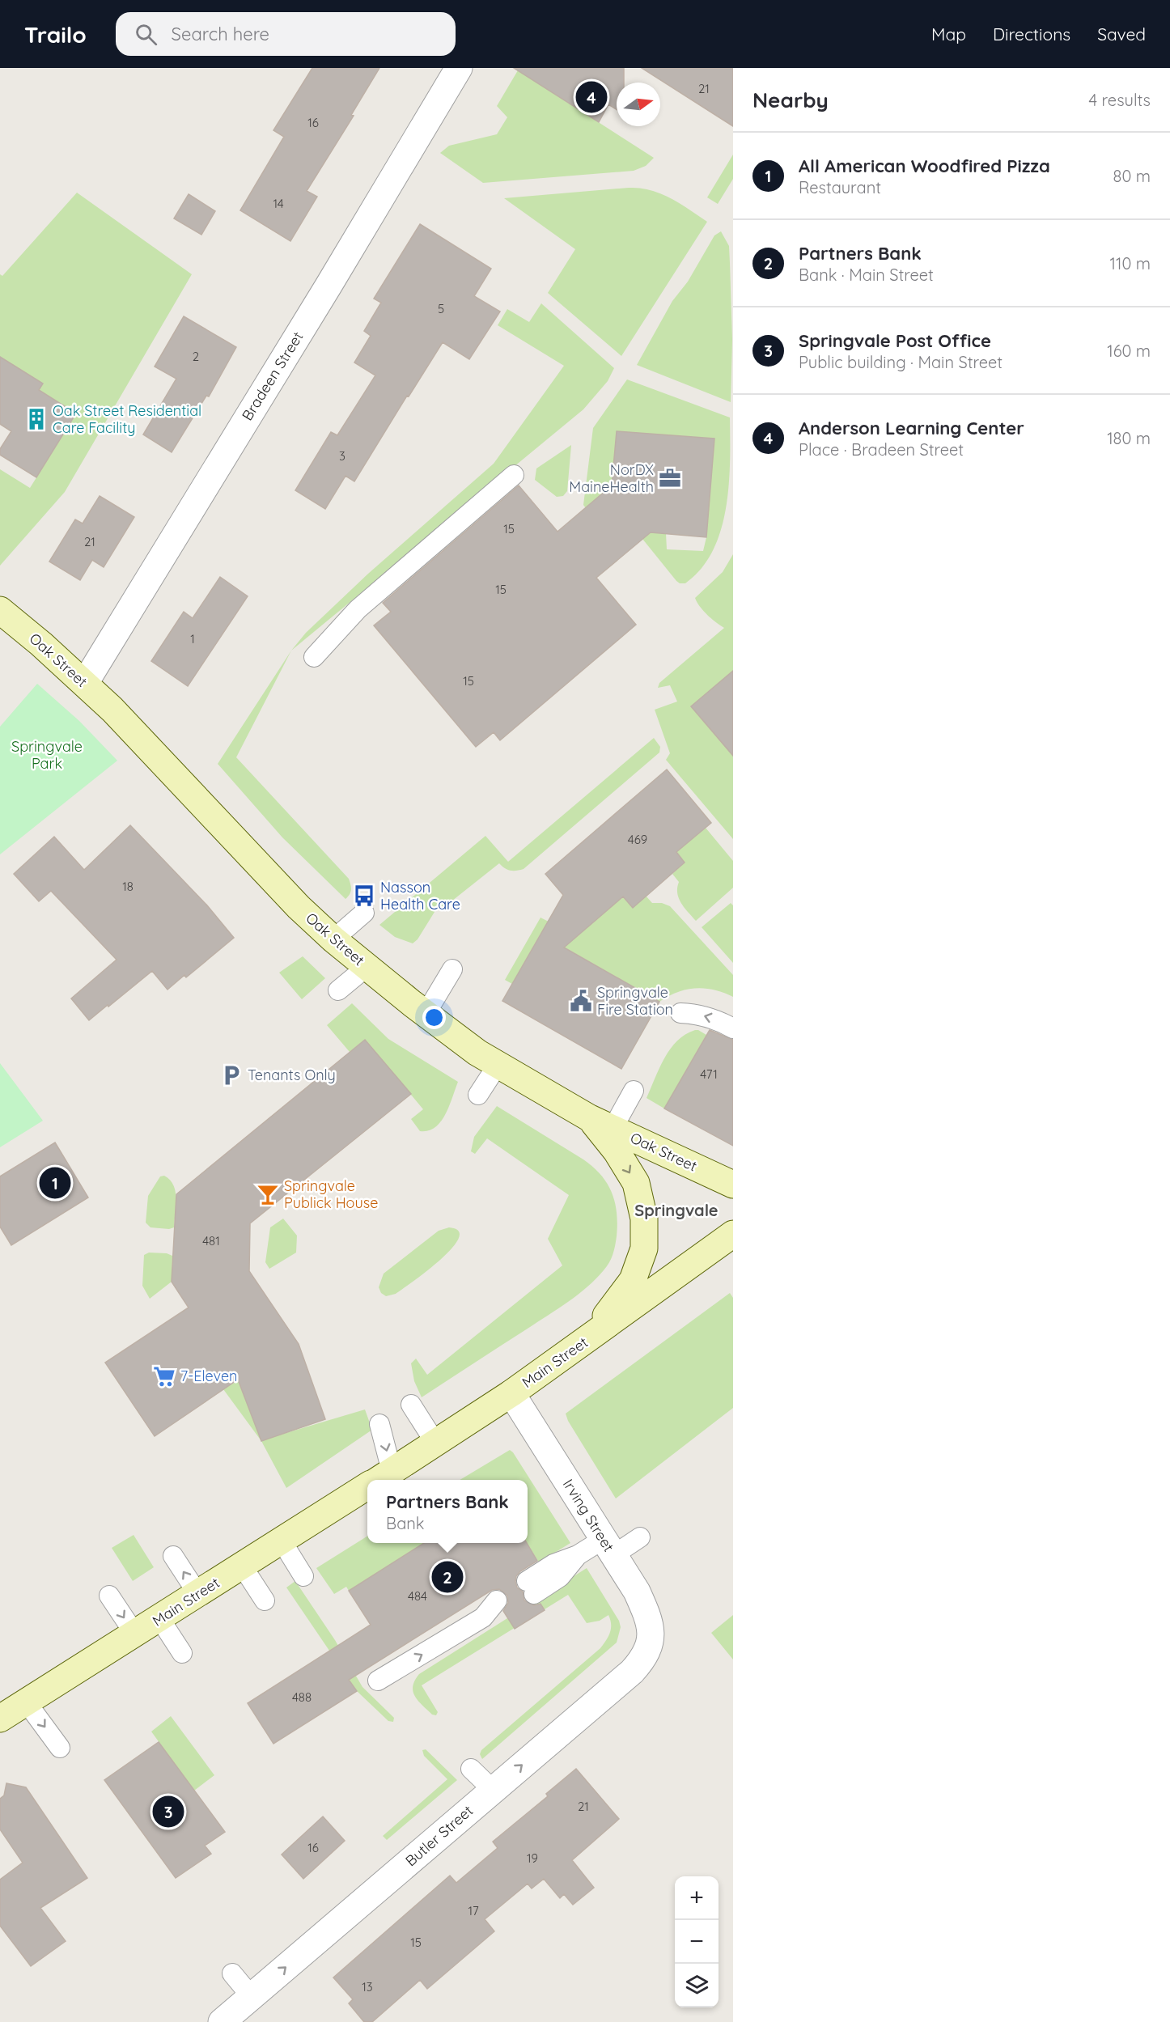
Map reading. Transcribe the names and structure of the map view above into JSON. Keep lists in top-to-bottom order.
{
  "streets": {
    "main road": ["Oak Street", "Main Street"],
    "street": ["Bradeen Street", "Irving Street", "Butler Street"]
  },
  "crossings": [
    ["Bradeen Street", "Oak Street"],
    ["Main Street", "Irving Street"],
    ["Irving Street", "Butler Street"]
  ],
  "one_way": ["Butler Street"],
  "districts": ["Springvale"],
  "parks": ["Springvale Park"],
  "places": {
    "building": ["Oak Street Residential Care Facility"],
    "office": ["NorDX MaineHealth"],
    "bus stop": ["Nasson Health Care"],
    "public building": ["Springvale Fire Station"],
    "parking": ["Tenants Only"],
    "bar": ["Springvale Publick House"],
    "supermarket": ["7-Eleven"]
  },
  "house_numbers": [
    "21",
    "16",
    "14",
    "5",
    "2",
    "3",
    "15",
    "21",
    "15",
    "1",
    "15",
    "469",
    "18",
    "471",
    "481",
    "484",
    "488",
    "21",
    "16",
    "19",
    "17",
    "15",
    "13"
  ],
  "north": "right",
  "page": {
    "header": "Trailo",
    "search": "Search here",
    "nav": ["Map", "Directions", "Saved"],
    "heading": ["Nearby", "4 results"],
    "pins": [
      "4",
      "1",
      "2",
      "3"
    ],
    "list": [
      {
        "mark": "1",
        "name": "All American Woodfired Pizza",
        "note": "Restaurant",
        "value": "80 m"
      },
      {
        "mark": "2",
        "name": "Partners Bank",
        "note": "Bank · Main Street",
        "value": "110 m"
      },
      {
        "mark": "3",
        "name": "Springvale Post Office",
        "note": "Public building · Main Street",
        "value": "160 m"
      },
      {
        "mark": "4",
        "name": "Anderson Learning Center",
        "note": "Place · Bradeen Street",
        "value": "180 m"
      }
    ],
    "popup": ["Partners Bank", "Bank"],
    "map_buttons": ["+", "−"]
  }
}
